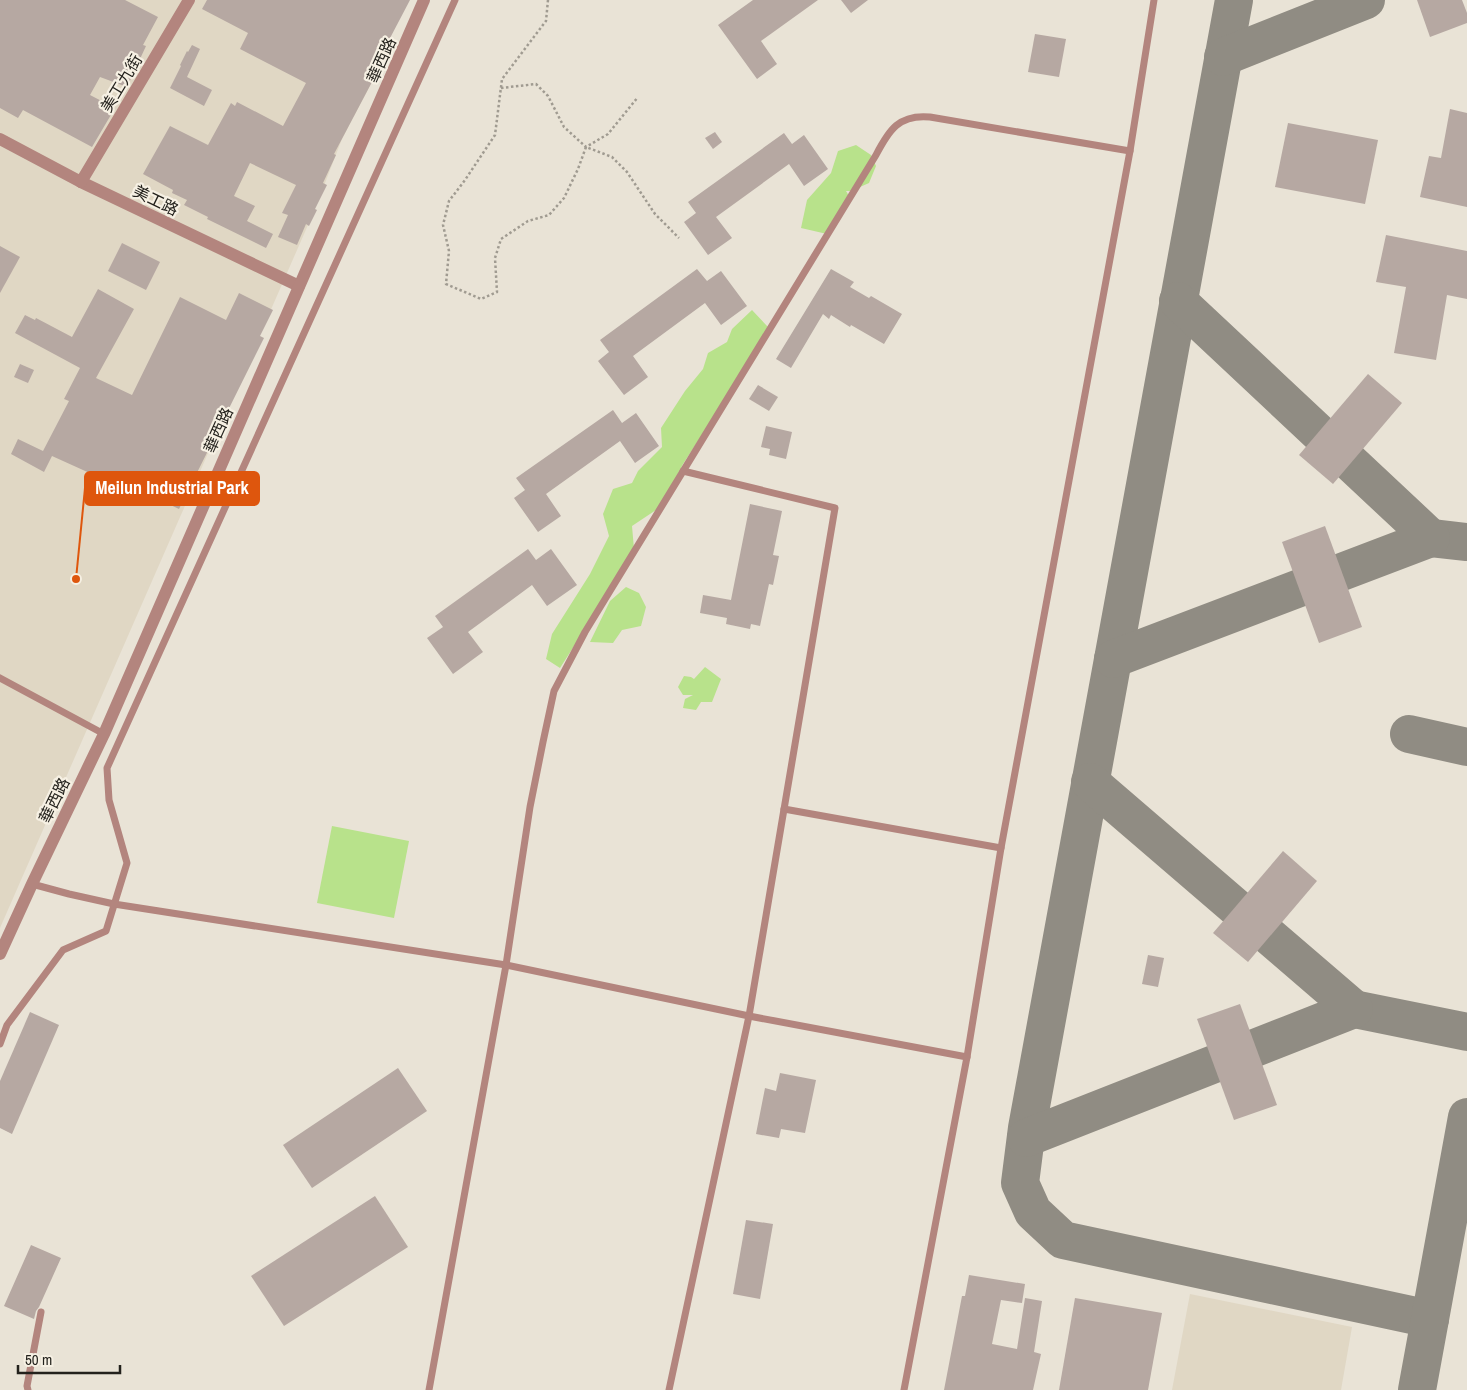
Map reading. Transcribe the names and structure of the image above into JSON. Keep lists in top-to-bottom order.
{
  "streets": {
    "street": ["華西路", "美工九街", "美工路"]
  },
  "crossings": [
    ["華西路", "美工路"],
    ["美工九街", "美工路"]
  ],
  "places": ["Meilun Industrial Park"],
  "scale_bar": "50 m"
}
